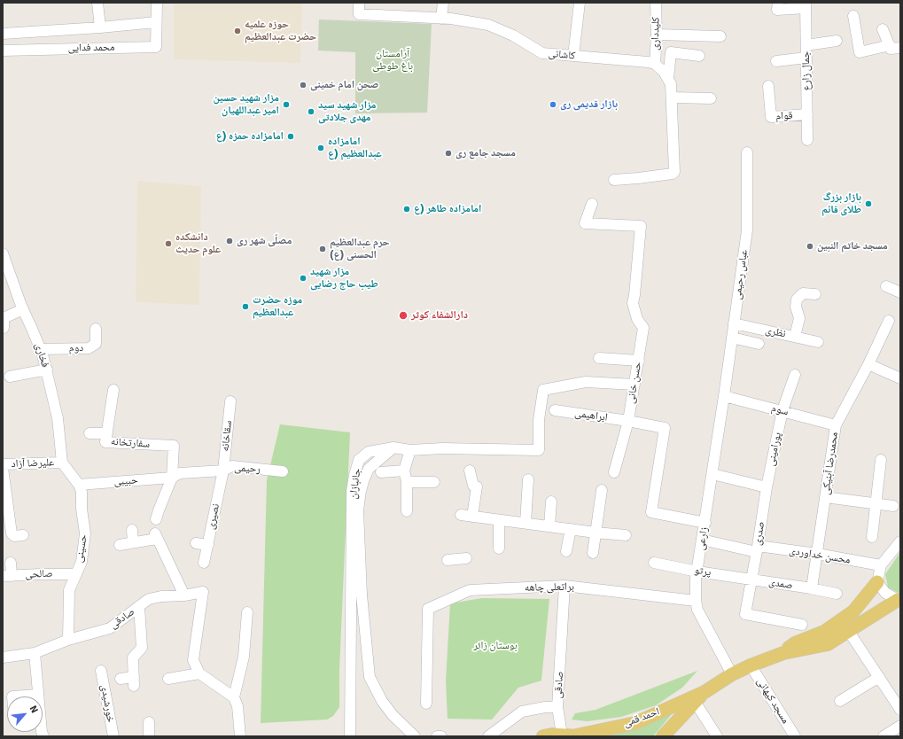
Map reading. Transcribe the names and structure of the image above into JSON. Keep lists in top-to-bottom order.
{
  "streets": {
    "main road": ["احمد قمی"],
    "street": [
      "کلیدداری",
      "محمد فدایی",
      "کاشانی",
      "جمال زارع",
      "قوام",
      "عباس رحیمی",
      "نظری",
      "دوم",
      "فخاری",
      "حسن خانی",
      "سوم",
      "ابراهیمی",
      "سقاخانه",
      "سفارتخانه",
      "پورامینی",
      "علیرضا آزاد",
      "محمدرضا آبنیکی",
      "رحیمی",
      "حبیبی",
      "جانبازان",
      "نصیری",
      "صدری",
      "زارعی",
      "حسینی",
      "محسن خداوردی",
      "پرتو",
      "صالحی",
      "صمدی",
      "براتعلی چاهه",
      "صادقی",
      "مسجد کیهانی",
      "خورشیدی"
    ]
  },
  "crossings": [
    ["کلیدداری", "کاشانی"],
    ["جمال زارع", "قوام"],
    ["عباس رحیمی", "نظری"],
    ["عباس رحیمی", "سوم"],
    ["عباس رحیمی", "زارعی"],
    ["دوم", "فخاری"],
    ["فخاری", "علیرضا آزاد"],
    ["فخاری", "حسینی"],
    ["حسن خانی", "ابراهیمی"],
    ["سوم", "پورامینی"],
    ["سوم", "محمدرضا آبنیکی"],
    ["سوم", "زارعی"],
    ["سقاخانه", "رحیمی"],
    ["سقاخانه", "نصیری"],
    ["سفارتخانه", "رحیمی"],
    ["سفارتخانه", "حبیبی"],
    ["پورامینی", "صدری"],
    ["علیرضا آزاد", "حسینی"],
    ["محمدرضا آبنیکی", "محسن خداوردی"],
    ["رحیمی", "حبیبی"],
    ["رحیمی", "نصیری"],
    ["حبیبی", "حسینی"],
    ["صدری", "محسن خداوردی"],
    ["صدری", "پرتو"],
    ["صدری", "صمدی"],
    ["زارعی", "محسن خداوردی"],
    ["زارعی", "پرتو"],
    ["زارعی", "براتعلی چاهه"],
    ["زارعی", "احمد قمی"],
    ["حسینی", "صالحی"],
    ["حسینی", "صادقی"],
    ["پرتو", "صمدی"],
    ["براتعلی چاهه", "صادقی"],
    ["مسجد کیهانی", "احمد قمی"]
  ],
  "parks": ["آرامستان باغ طوطی", "بوستان زائر"],
  "places": [
    "حوزه علمیه حضرت عبدالعظیم",
    "صحن امام خمینی",
    "مزار شهید حسین امیر عبداللهیان",
    "بازار قدیمی ری",
    "مزار شهید سید مهدی جلادتی",
    "امامزاده حمزه (ع",
    "امامزاده عبدالعظیم (ع",
    "مسجد جامع ری",
    "بازار بزرگ طلای قائم",
    "امامزاده طاهر (ع",
    "مصلّی شهر ری",
    "دانشکده علوم حدیث",
    "مسجد خاتم النبین",
    "حرم عبدالعظیم الحسنی (ع)",
    "مزار شهید طیب حاج رضایی",
    "موزه حضرت عبدالعظیم",
    "دارالشفاء کوثر"
  ],
  "north": "top right"
}
